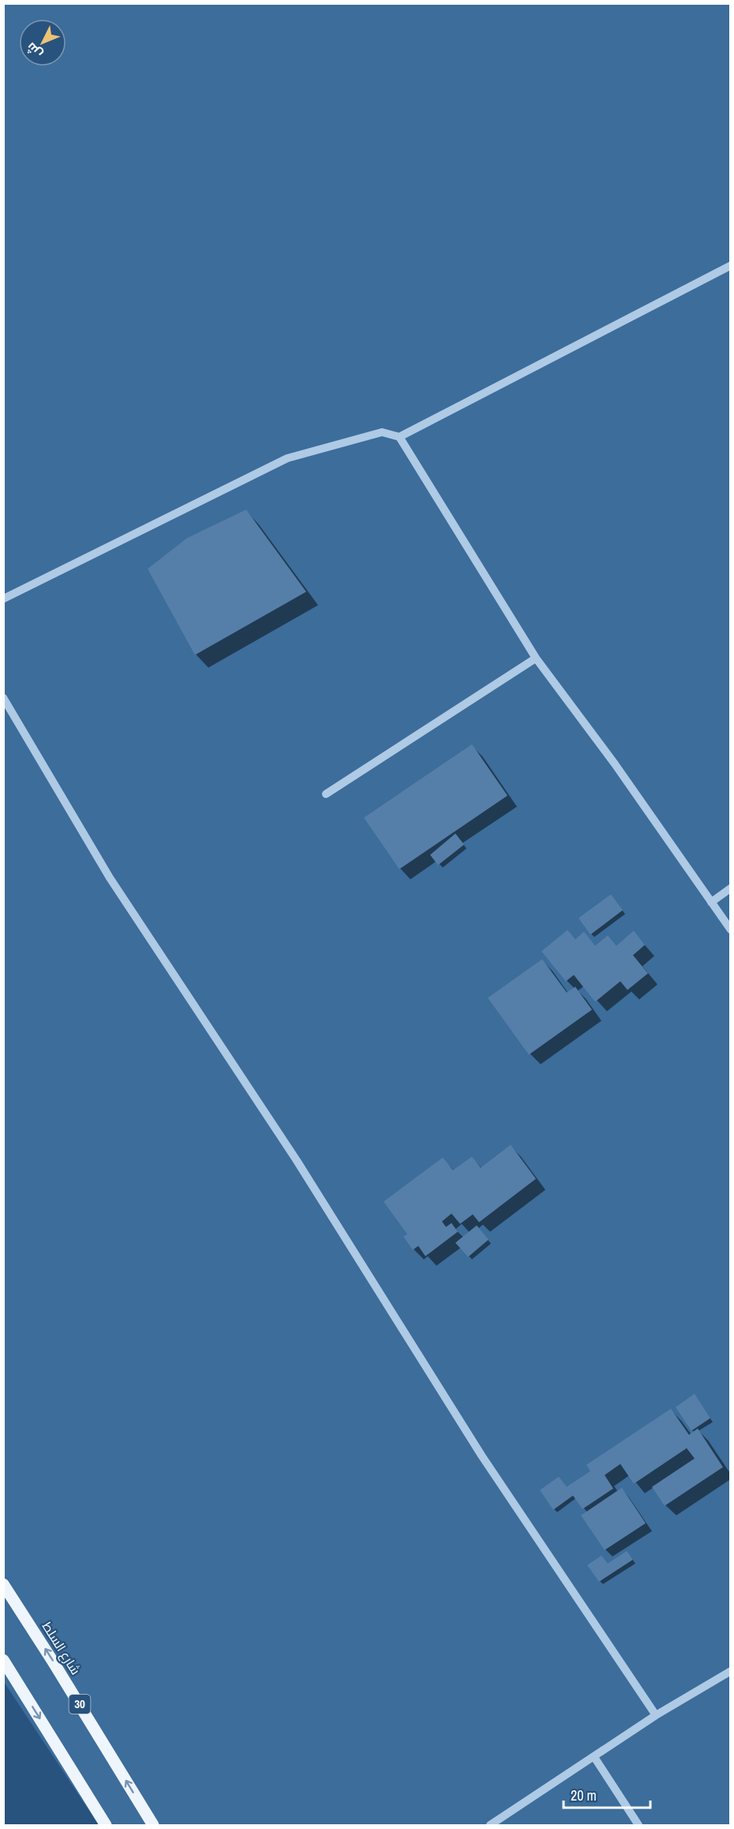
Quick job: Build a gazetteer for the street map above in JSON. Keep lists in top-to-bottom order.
{
  "streets": {
    "main road": ["شارع السلط", "30"]
  },
  "scale_bar": "20 m",
  "north": "bottom left"
}
